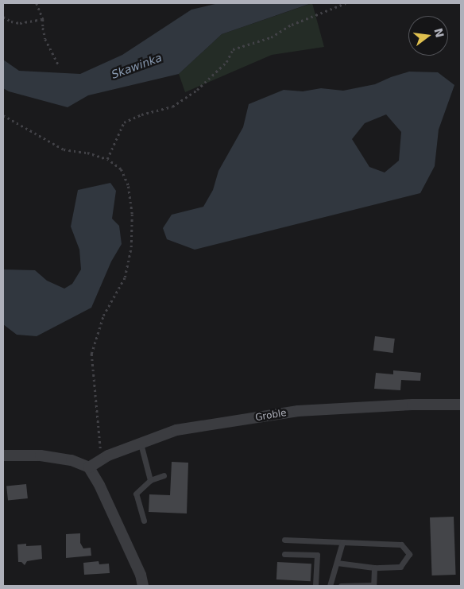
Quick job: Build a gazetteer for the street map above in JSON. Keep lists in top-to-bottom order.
{
  "streets": {
    "street": ["Groble"]
  },
  "water": ["Skawinka"],
  "north": "right"
}
